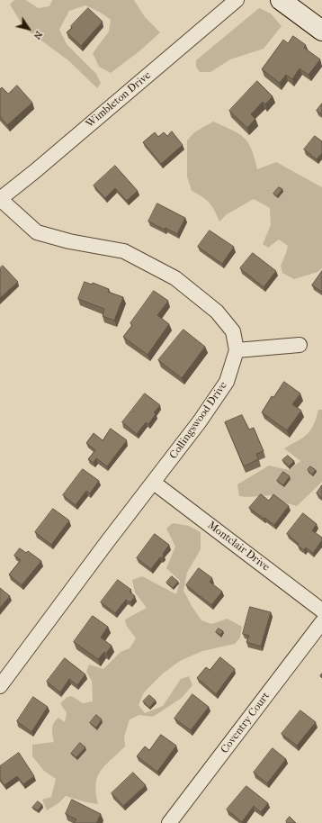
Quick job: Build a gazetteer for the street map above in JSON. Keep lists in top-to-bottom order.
{
  "streets": {
    "street": [
      "Wimbleton Drive",
      "Collingswood Drive",
      "Montclair Drive",
      "Coventry Court"
    ]
  },
  "crossings": [
    ["Collingswood Drive", "Montclair Drive"]
  ],
  "north": "bottom right"
}
